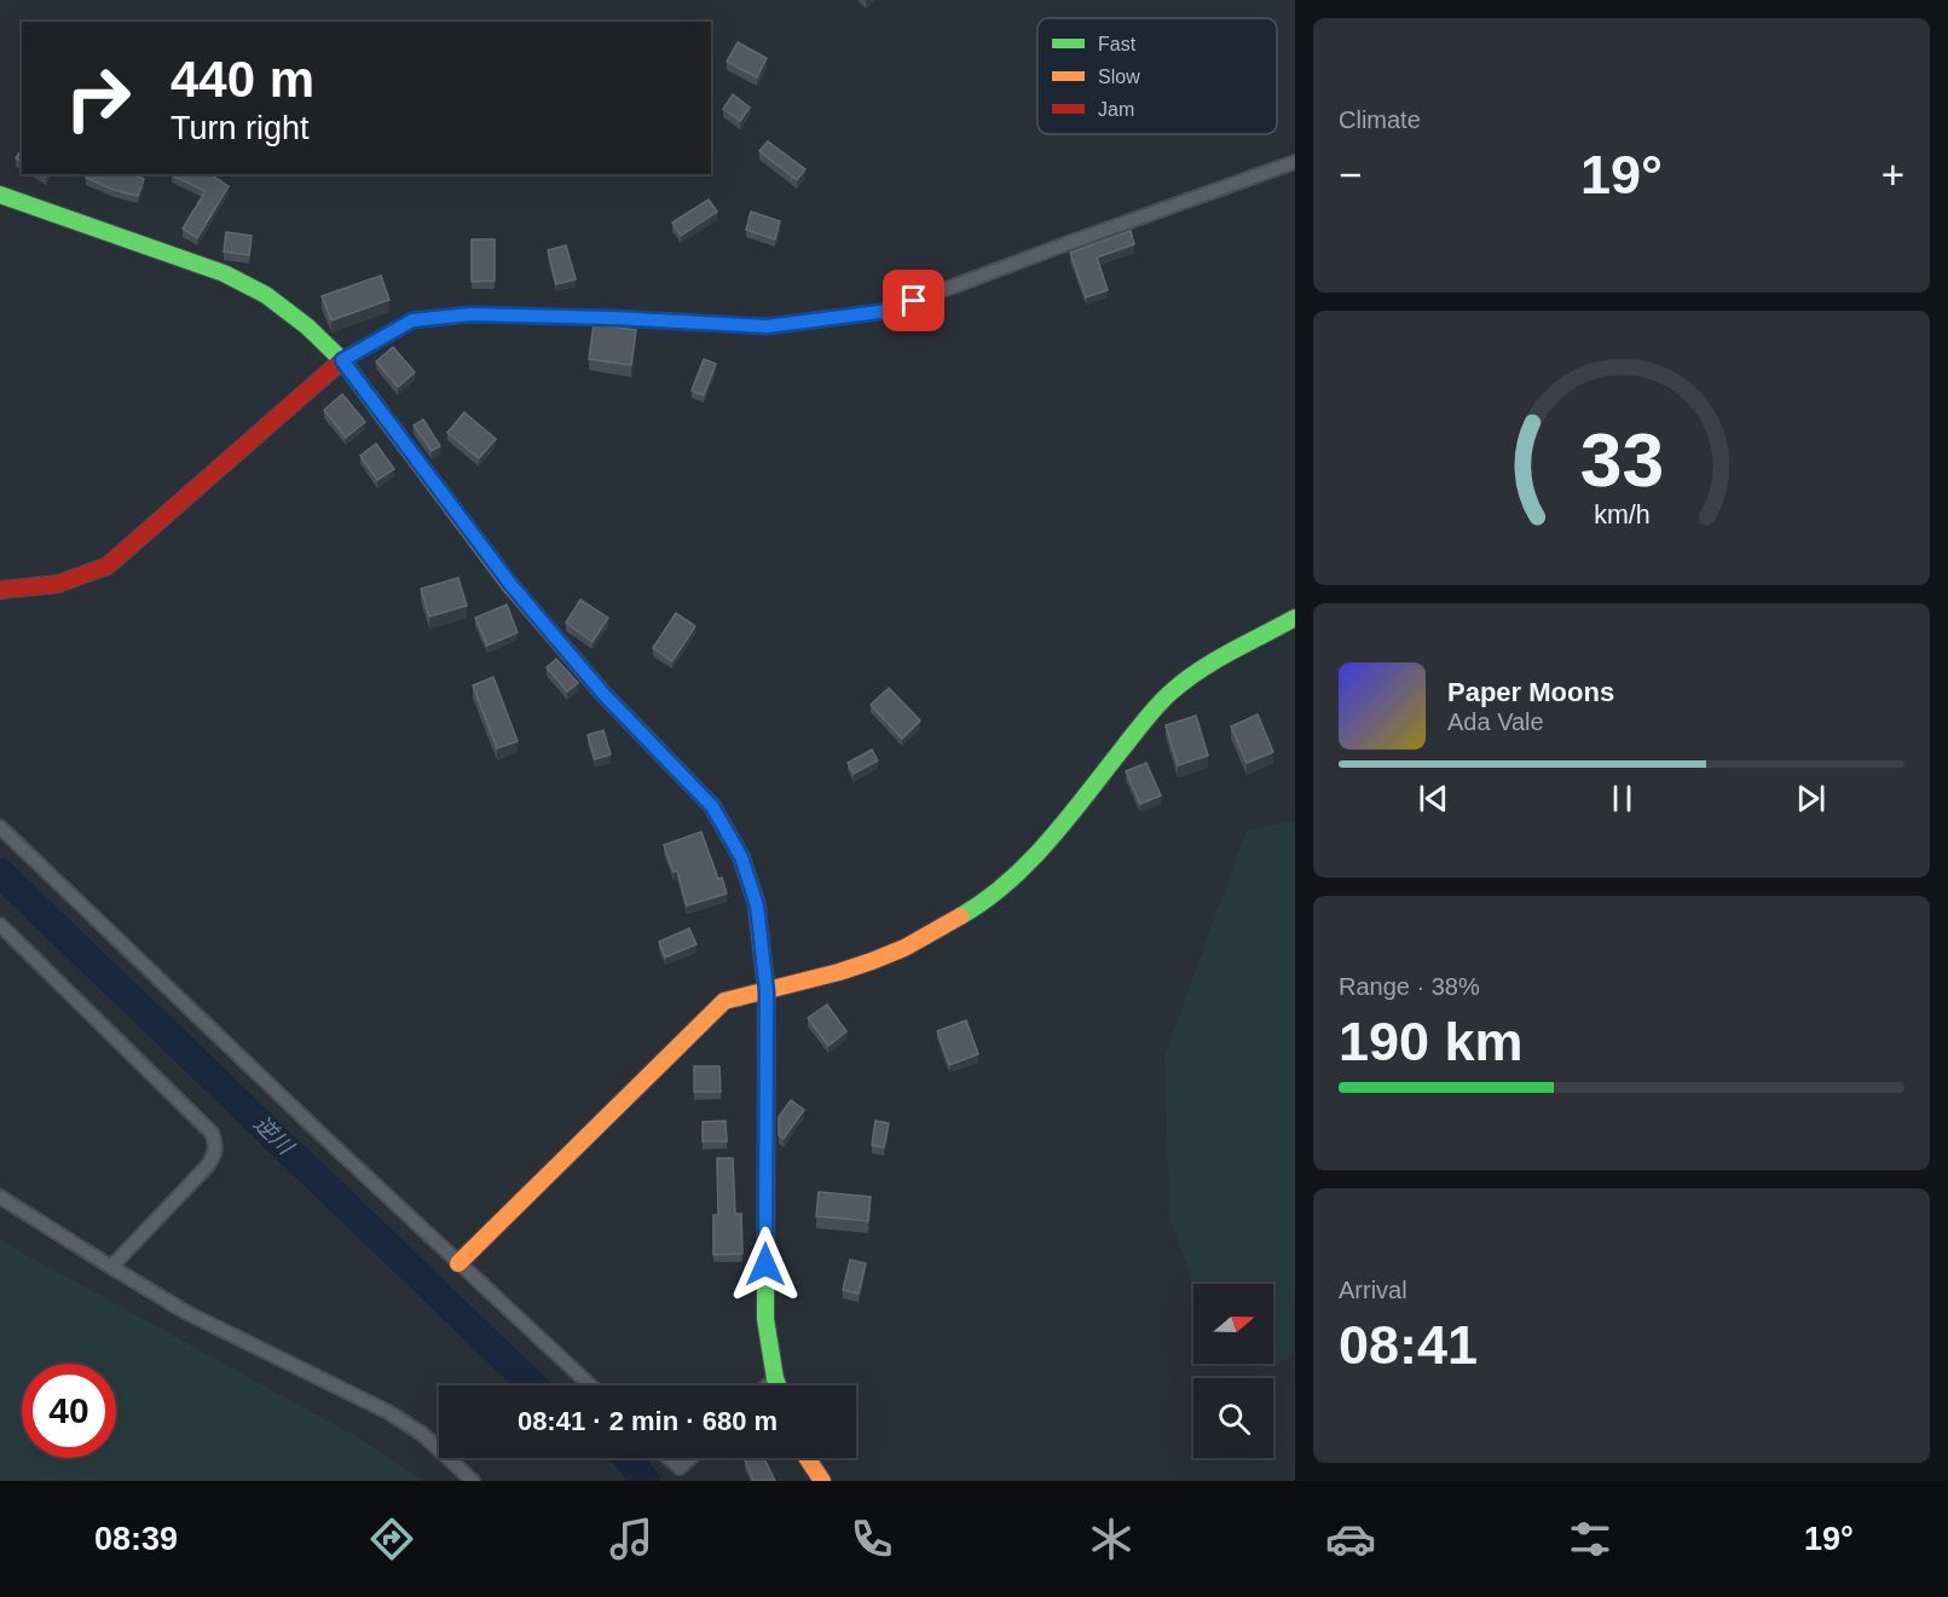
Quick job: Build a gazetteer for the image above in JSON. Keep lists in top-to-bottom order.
{
  "water": ["逆川"],
  "legend": ["Fast", "Slow", "Jam"],
  "north": "right",
  "page": {
    "tile": [
      "Climate",
      ["Range · 38%", "190 km"],
      ["Arrival", "08:41"]
    ],
    "turn": ["440 m", "Turn right"],
    "heat": ["−", "19°", "+"],
    "song": ["Paper Moons", "Ada Vale"],
    "limit": "40",
    "trip": "08:41 · 2 min · 680 m",
    "tabs": ["08:39", "19°"],
    "gauge": ["33", "km/h"]
  }
}
